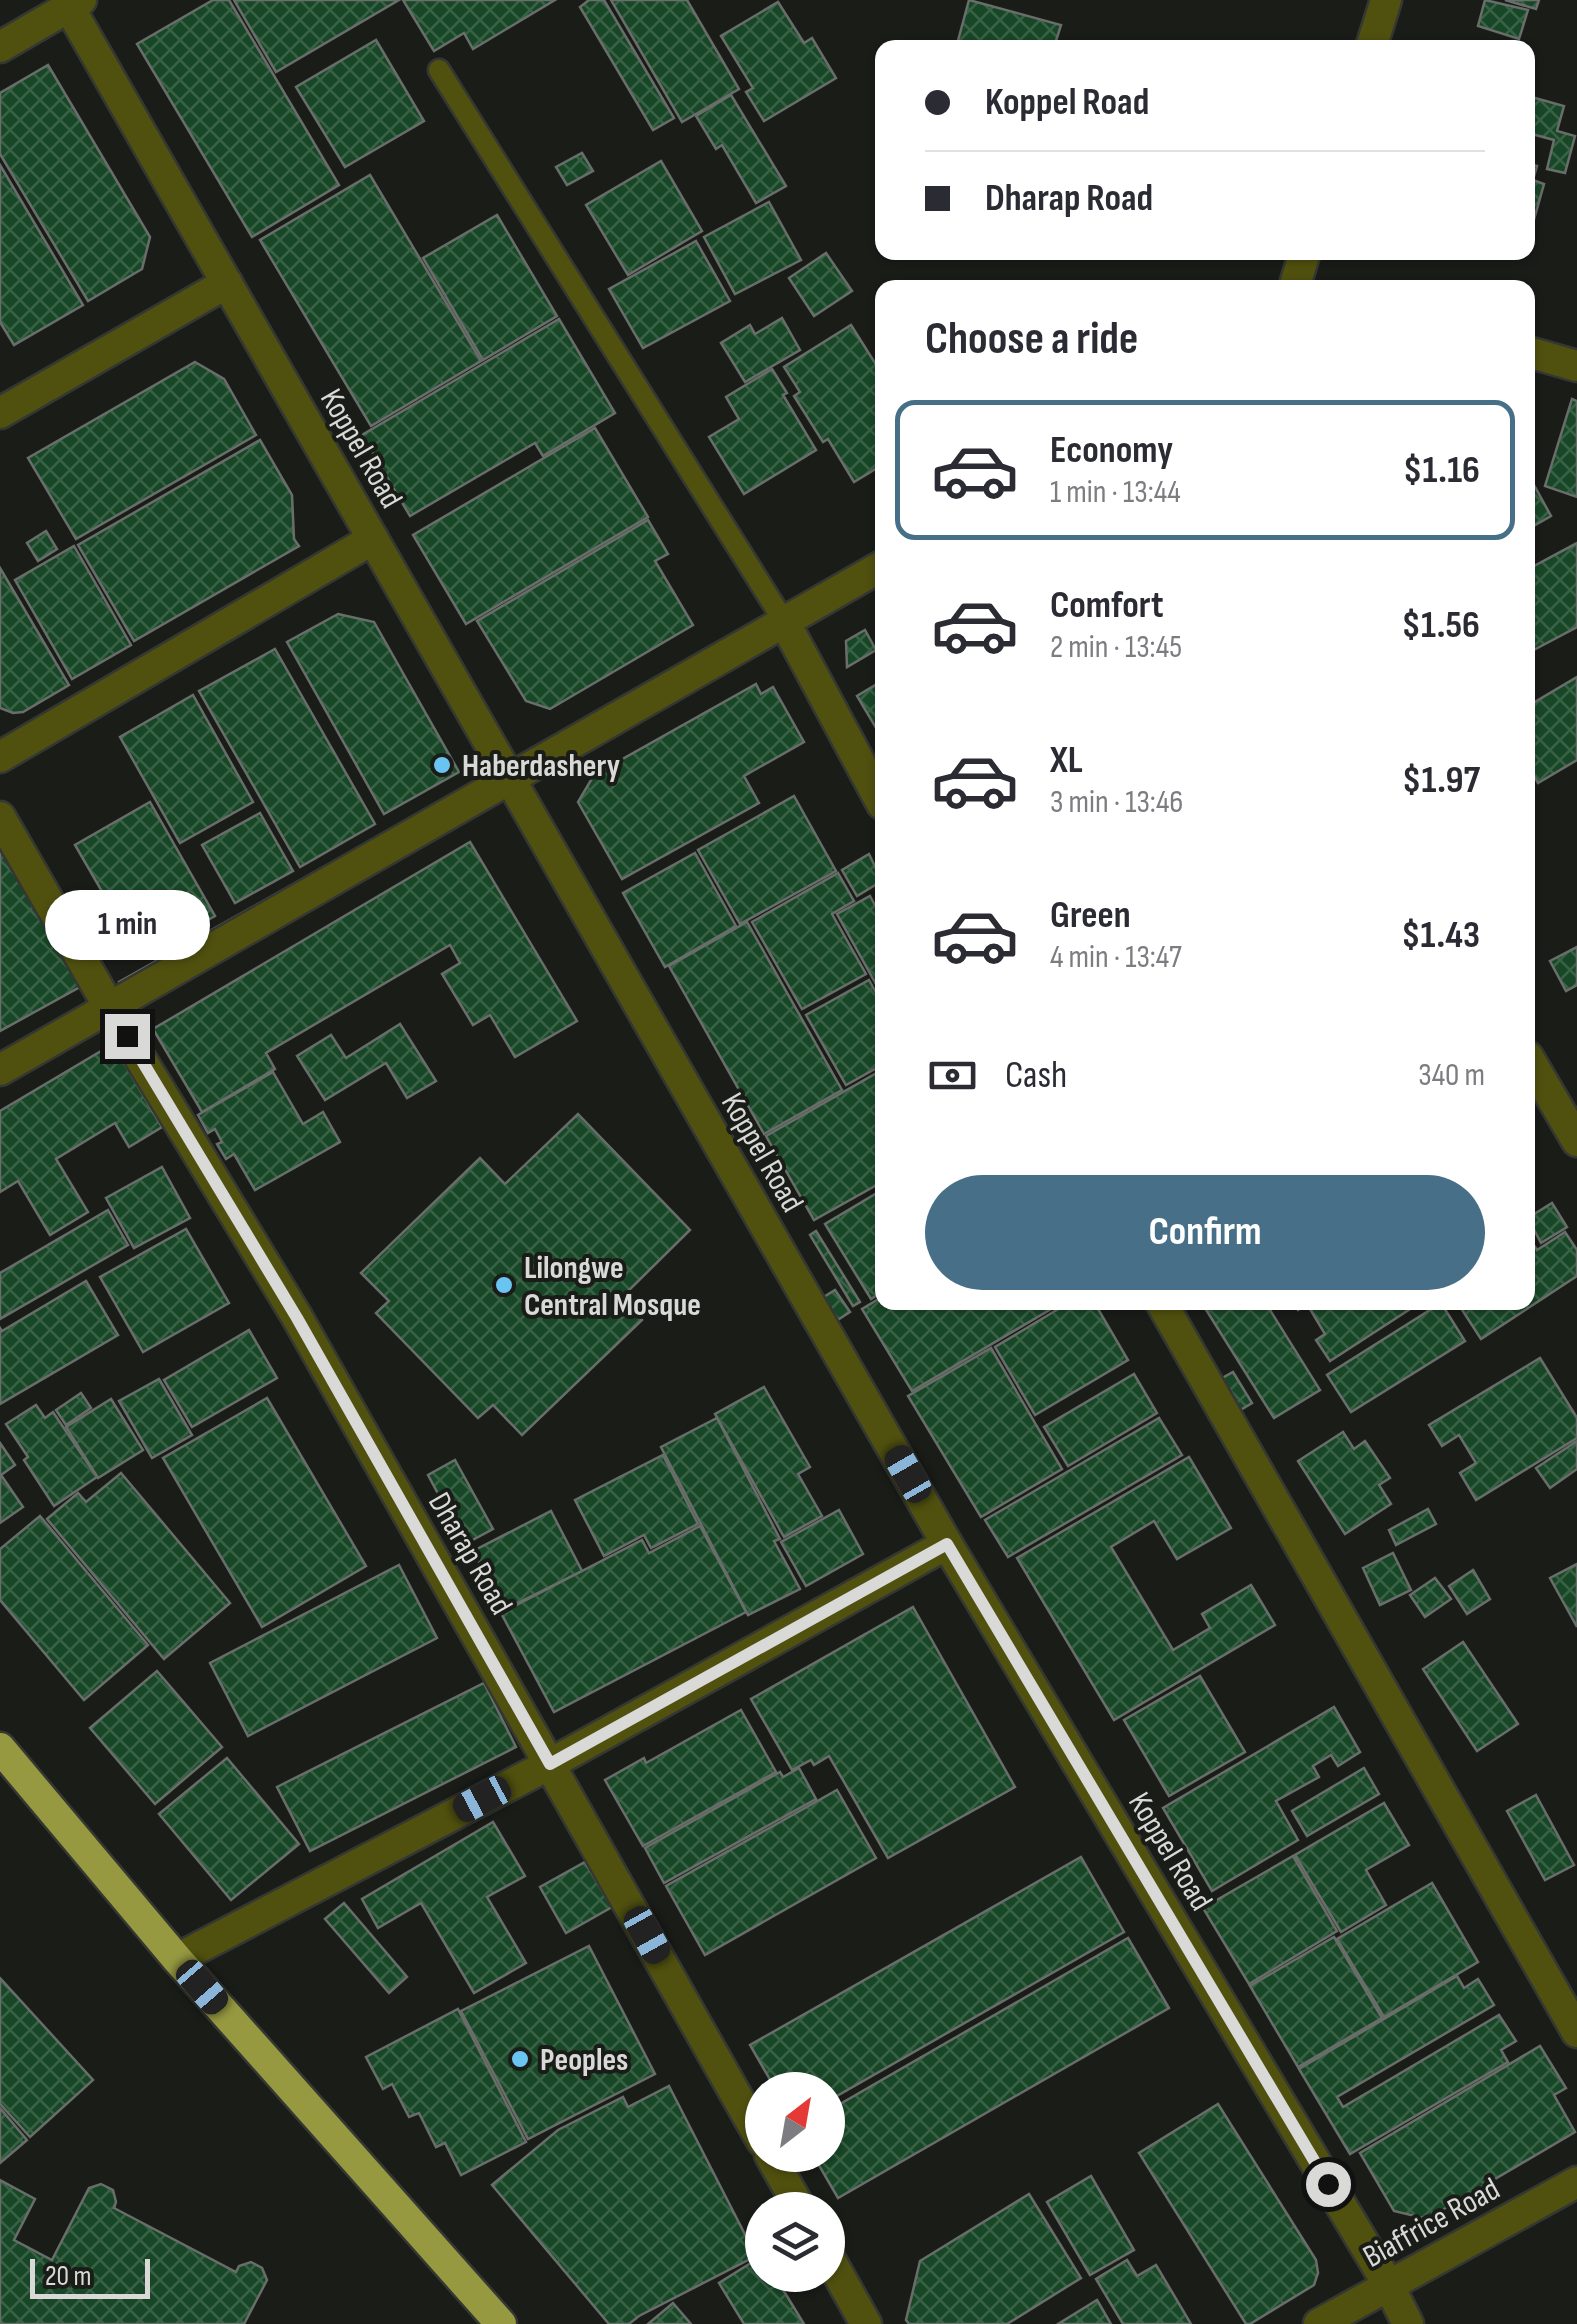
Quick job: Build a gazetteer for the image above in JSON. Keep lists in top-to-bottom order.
{
  "streets": {
    "street": ["Koppel Road", "Dharap Road", "Biaffrice Road"]
  },
  "crossings": [
    ["Koppel Road", "Biaffrice Road"]
  ],
  "places": ["Haberdashery", "Lilongwe Central Mosque", "Peoples"],
  "scale_bar": "20 m",
  "north": "top right",
  "page": {
    "banner": ["Koppel Road", "Dharap Road"],
    "heading": "Choose a ride",
    "list": [
      {
        "name": "Economy",
        "note": "1 min · 13:44",
        "value": "$1.16"
      },
      {
        "name": "Comfort",
        "note": "2 min · 13:45",
        "value": "$1.56"
      },
      {
        "name": "XL",
        "note": "3 min · 13:46",
        "value": "$1.97"
      },
      {
        "name": "Green",
        "note": "4 min · 13:47",
        "value": "$1.43"
      }
    ],
    "bubble": "1 min",
    "pay": ["Cash", "340 m"],
    "buttons": "Confirm",
    "scale": "20 m"
  }
}
